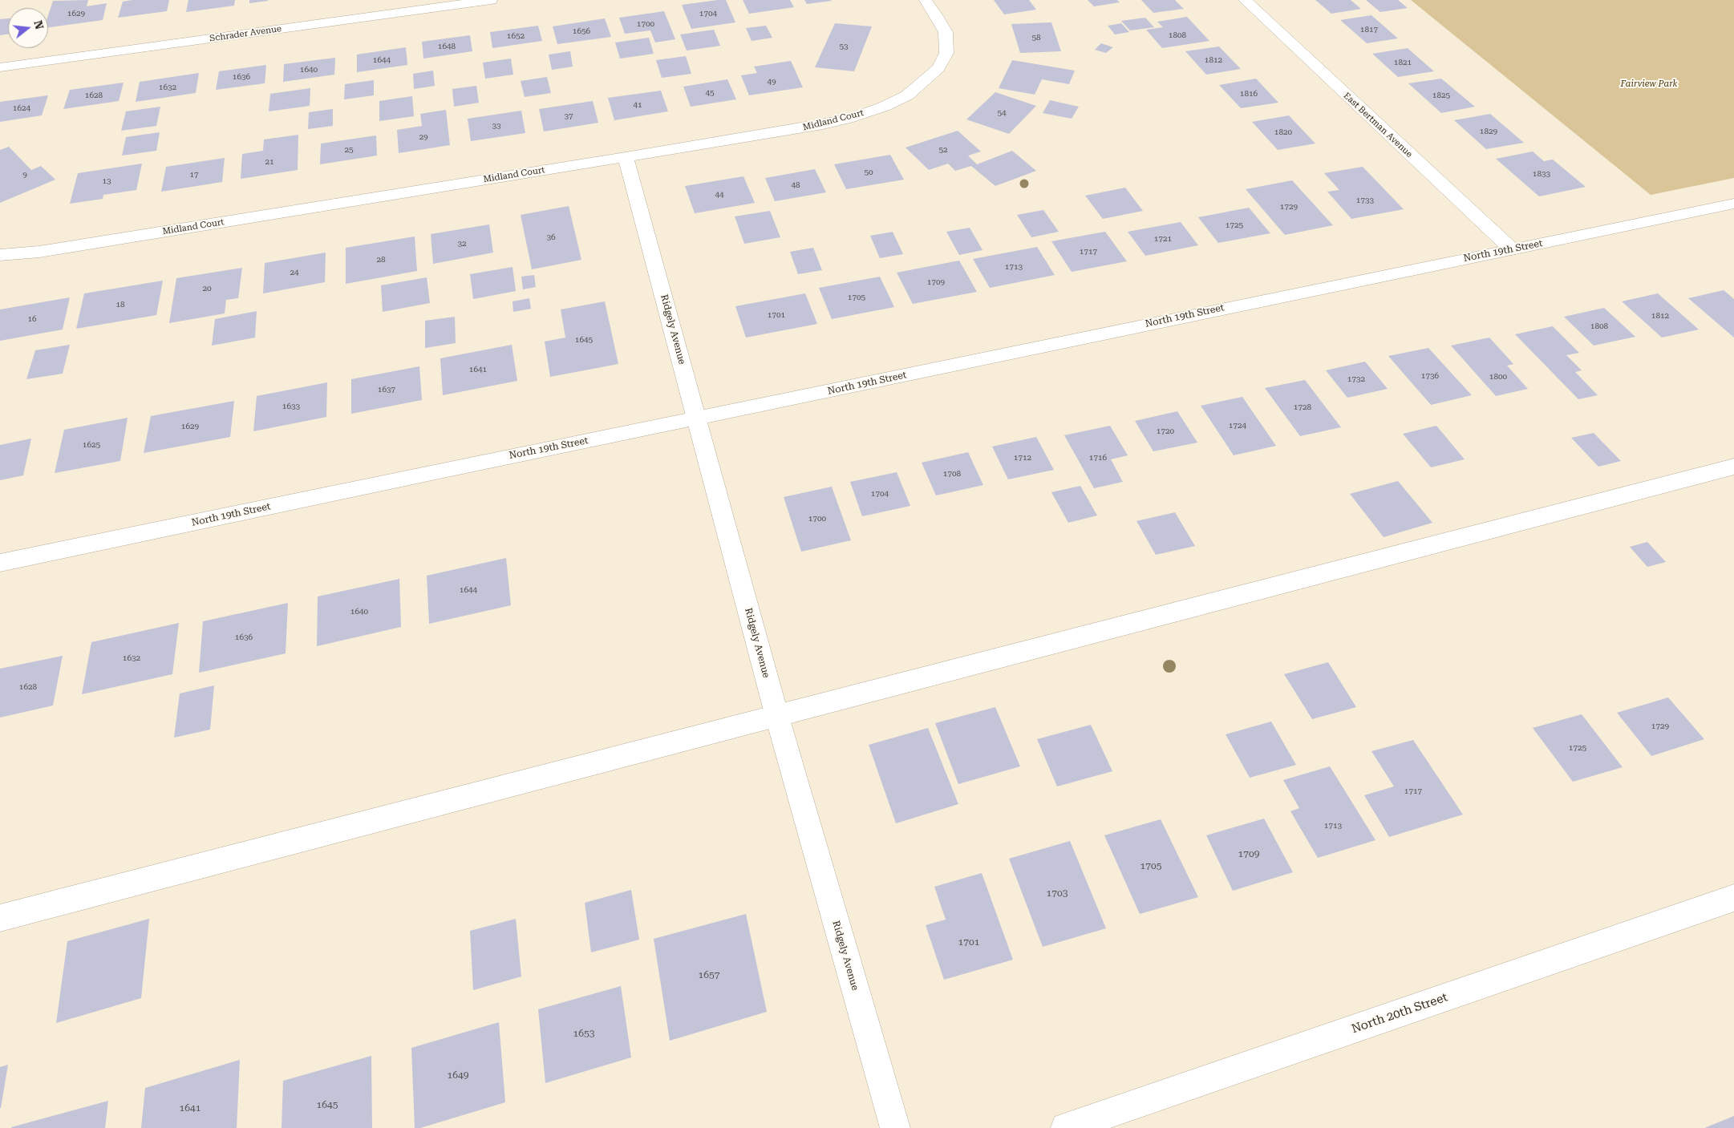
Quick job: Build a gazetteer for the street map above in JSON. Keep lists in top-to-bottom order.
{
  "streets": {
    "street": [
      "Schrader Avenue",
      "Midland Court",
      "East Bertman Avenue",
      "North 19th Street",
      "Ridgely Avenue",
      "North 20th Street"
    ]
  },
  "crossings": [
    ["Midland Court", "Ridgely Avenue"],
    ["East Bertman Avenue", "North 19th Street"],
    ["North 19th Street", "Ridgely Avenue"]
  ],
  "parks": ["Fairview Park"],
  "house_numbers": [
    "1629",
    "1704",
    "1700",
    "1817",
    "1656",
    "1808",
    "1652",
    "58",
    "1648",
    "53",
    "1644",
    "1812",
    "1821",
    "1640",
    "1636",
    "49",
    "1632",
    "45",
    "1816",
    "1628",
    "1825",
    "41",
    "1624",
    "54",
    "37",
    "33",
    "1829",
    "1820",
    "29",
    "25",
    "52",
    "21",
    "50",
    "1833",
    "9",
    "17",
    "13",
    "48",
    "44",
    "1733",
    "1729",
    "1725",
    "36",
    "1721",
    "32",
    "1717",
    "28",
    "1713",
    "24",
    "1709",
    "20",
    "1705",
    "18",
    "1701",
    "1812",
    "16",
    "1808",
    "1645",
    "1641",
    "1736",
    "1800",
    "1732",
    "1637",
    "1633",
    "1728",
    "1724",
    "1629",
    "1720",
    "1625",
    "1712",
    "1716",
    "1708",
    "1704",
    "1700",
    "1644",
    "1640",
    "1636",
    "1632",
    "1628",
    "1729",
    "1725",
    "1717",
    "1713",
    "1709",
    "1705",
    "1703",
    "1701",
    "1657",
    "1653",
    "1649",
    "1645",
    "1641"
  ],
  "north": "right"
}
